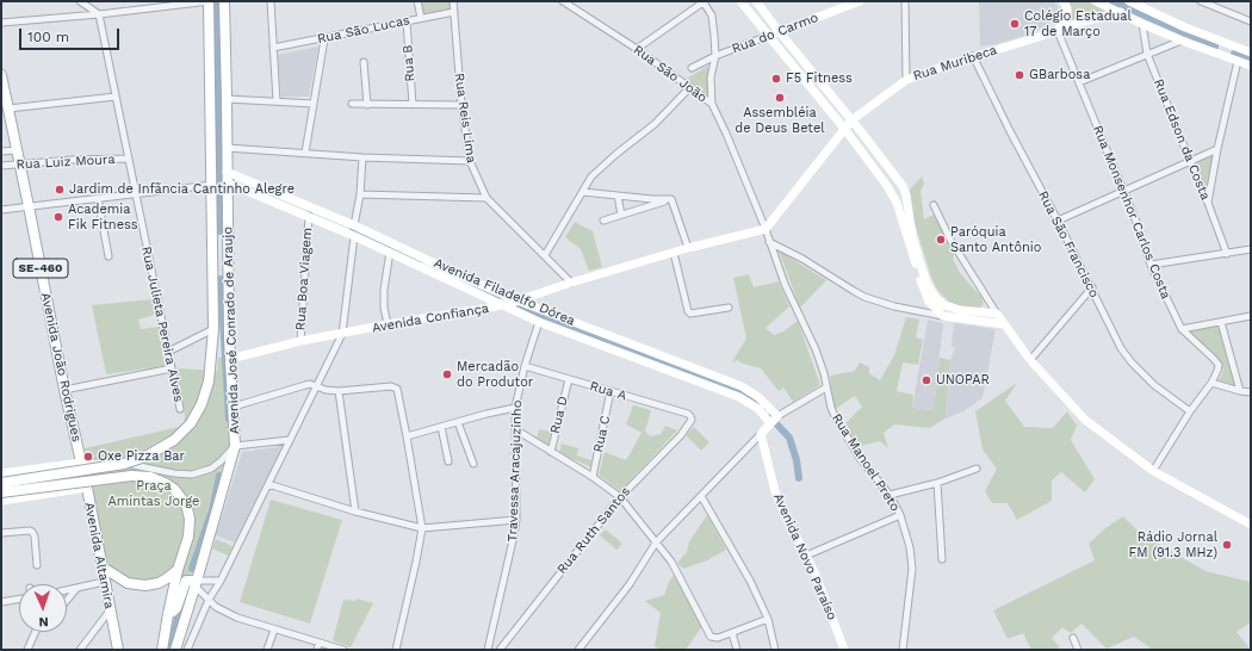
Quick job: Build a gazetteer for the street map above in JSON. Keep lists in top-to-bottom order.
{
  "streets": {
    "main road": [
      "SE-460",
      "Avenida José Conrado de Araujo",
      "Avenida João Rodrigues",
      "Avenida Altamira"
    ],
    "street": [
      "Rua São Lucas",
      "Rua do Carmo",
      "Rua B",
      "Rua Muribeca",
      "Rua São João",
      "Rua Reis Lima",
      "Rua Edson da Costa",
      "Rua Luiz Moura",
      "Rua Monsenhor Carlos Costa",
      "Rua São Francisco",
      "Rua Boa Viagem",
      "Avenida Filadelfo Dórea",
      "Avenida Confiança",
      "Rua Julieta Pereira Alves",
      "Rua A",
      "Rua D",
      "Rua C",
      "Rua Manoel Preto",
      "Travessa Aracajuzinho",
      "Rua Ruth Santos",
      "Avenida Novo Paraíso"
    ]
  },
  "crossings": [
    ["Rua São Lucas", "Rua B"],
    ["Rua São Lucas", "Rua Reis Lima"],
    ["Rua Muribeca", "Rua São João"],
    ["Rua Muribeca", "Rua Monsenhor Carlos Costa"],
    ["Rua Muribeca", "Rua São Francisco"],
    ["Rua Muribeca", "Avenida Confiança"],
    ["Rua Muribeca", "Rua Manoel Preto"],
    ["Rua São João", "Avenida Confiança"],
    ["Rua São João", "Rua Manoel Preto"],
    ["Rua Reis Lima", "Avenida Confiança"],
    ["Rua Luiz Moura", "Rua Julieta Pereira Alves"],
    ["Rua Luiz Moura", "Avenida João Rodrigues"],
    ["Rua Boa Viagem", "Avenida Filadelfo Dórea"],
    ["Rua Boa Viagem", "Avenida Confiança"],
    ["Avenida Filadelfo Dórea", "Avenida Confiança"],
    ["Avenida Filadelfo Dórea", "Avenida José Conrado de Araujo"],
    ["Avenida Filadelfo Dórea", "Travessa Aracajuzinho"],
    ["Avenida Confiança", "Avenida José Conrado de Araujo"],
    ["Avenida Confiança", "Rua Manoel Preto"],
    ["Avenida João Rodrigues", "Avenida Altamira"],
    ["Rua A", "Rua D"],
    ["Rua A", "Rua C"],
    ["Rua A", "Travessa Aracajuzinho"],
    ["Rua A", "Rua Ruth Santos"]
  ],
  "parks": ["Praça Amintas Jorge"],
  "places": [
    "Colégio Estadual 17 de Março",
    "GBarbosa",
    "F5 Fitness",
    "Assembléia de Deus Betel",
    "Jardim de Infãncia Cantinho Alegre",
    "Academia Fik Fitness",
    "Paróquia Santo Antônio",
    "Mercadão do Produtor",
    "UNOPAR",
    "Oxe Pizza Bar",
    "Rádio Jornal FM (91.3 MHz)"
  ],
  "scale_bar": "100 m",
  "north": "bottom"
}
